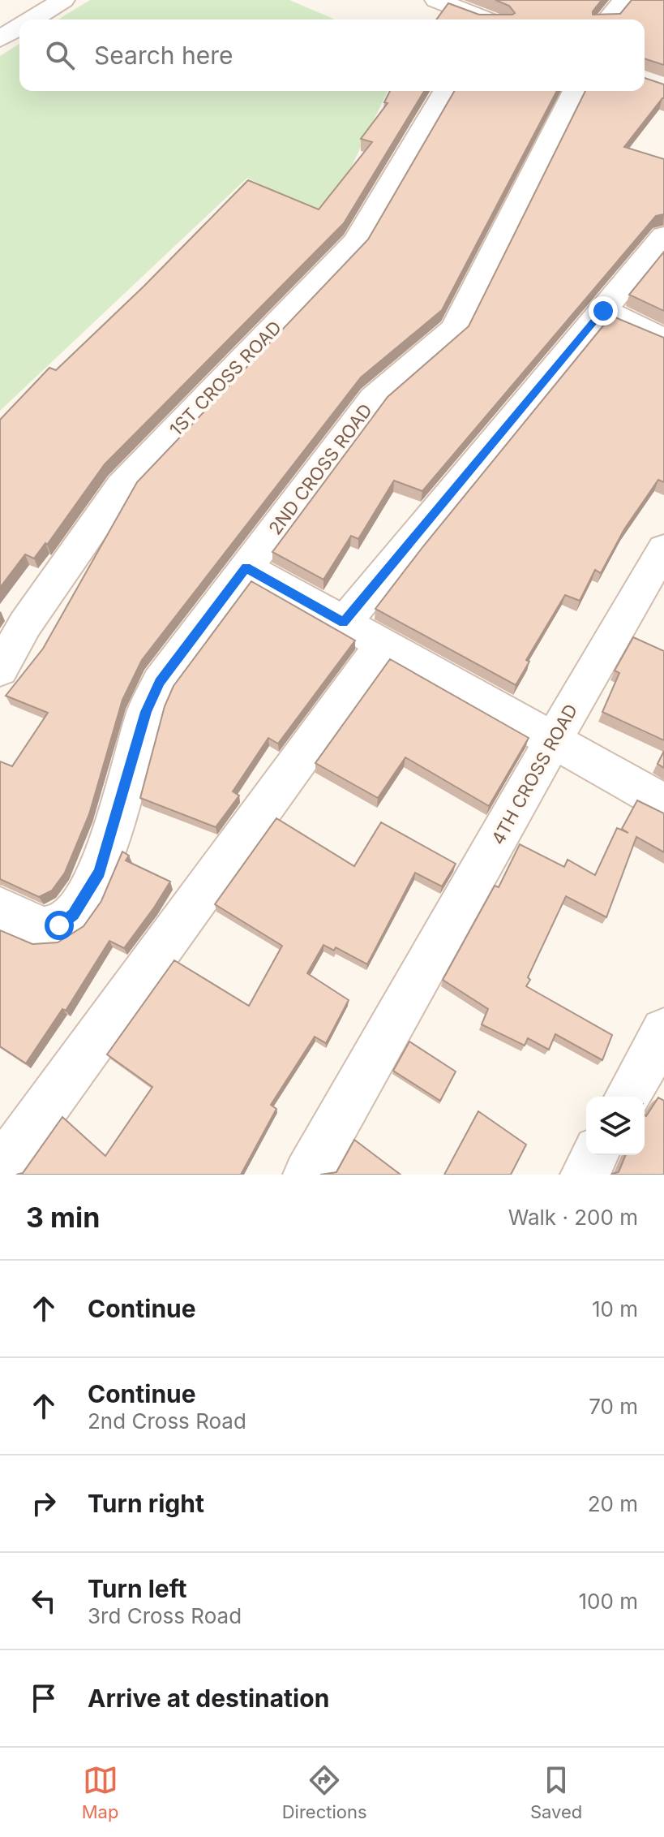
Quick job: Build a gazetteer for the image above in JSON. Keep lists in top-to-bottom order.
{
  "streets": {
    "street": ["1ST CROSS ROAD", "2ND CROSS ROAD", "4TH CROSS ROAD"]
  },
  "page": {
    "search": "Search here",
    "heading": ["3 min", "Walk · 200 m"],
    "list": [
      ["Continue", "10 m"],
      ["Continue", "2nd Cross Road", "70 m"],
      ["Turn right", "20 m"],
      ["Turn left", "3rd Cross Road", "100 m"],
      "Arrive at destination"
    ],
    "nav": ["Map", "Directions", "Saved"]
  }
}
